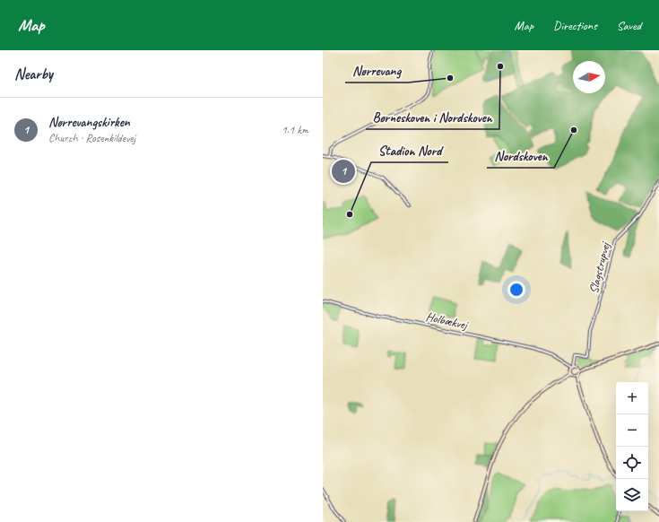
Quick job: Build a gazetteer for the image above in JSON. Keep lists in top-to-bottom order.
{
  "streets": {
    "street": ["Slagstrupvej", "Holbækvej"]
  },
  "crossings": [
    ["Slagstrupvej", "Holbækvej"]
  ],
  "places": [
    "Børneskoven i Nordskoven",
    "Nørrevang",
    "Nordskoven",
    "Stadion Nord"
  ],
  "north": "right",
  "page": {
    "header": "Map",
    "nav": ["Map", "Directions", "Saved"],
    "heading": "Nearby",
    "list": [
      {
        "mark": "1",
        "name": "Nørrevangskirken",
        "note": "Church · Rosenkildevej",
        "value": "1.1 km"
      }
    ],
    "pins": "1",
    "map_buttons": ["+", "−"]
  }
}
